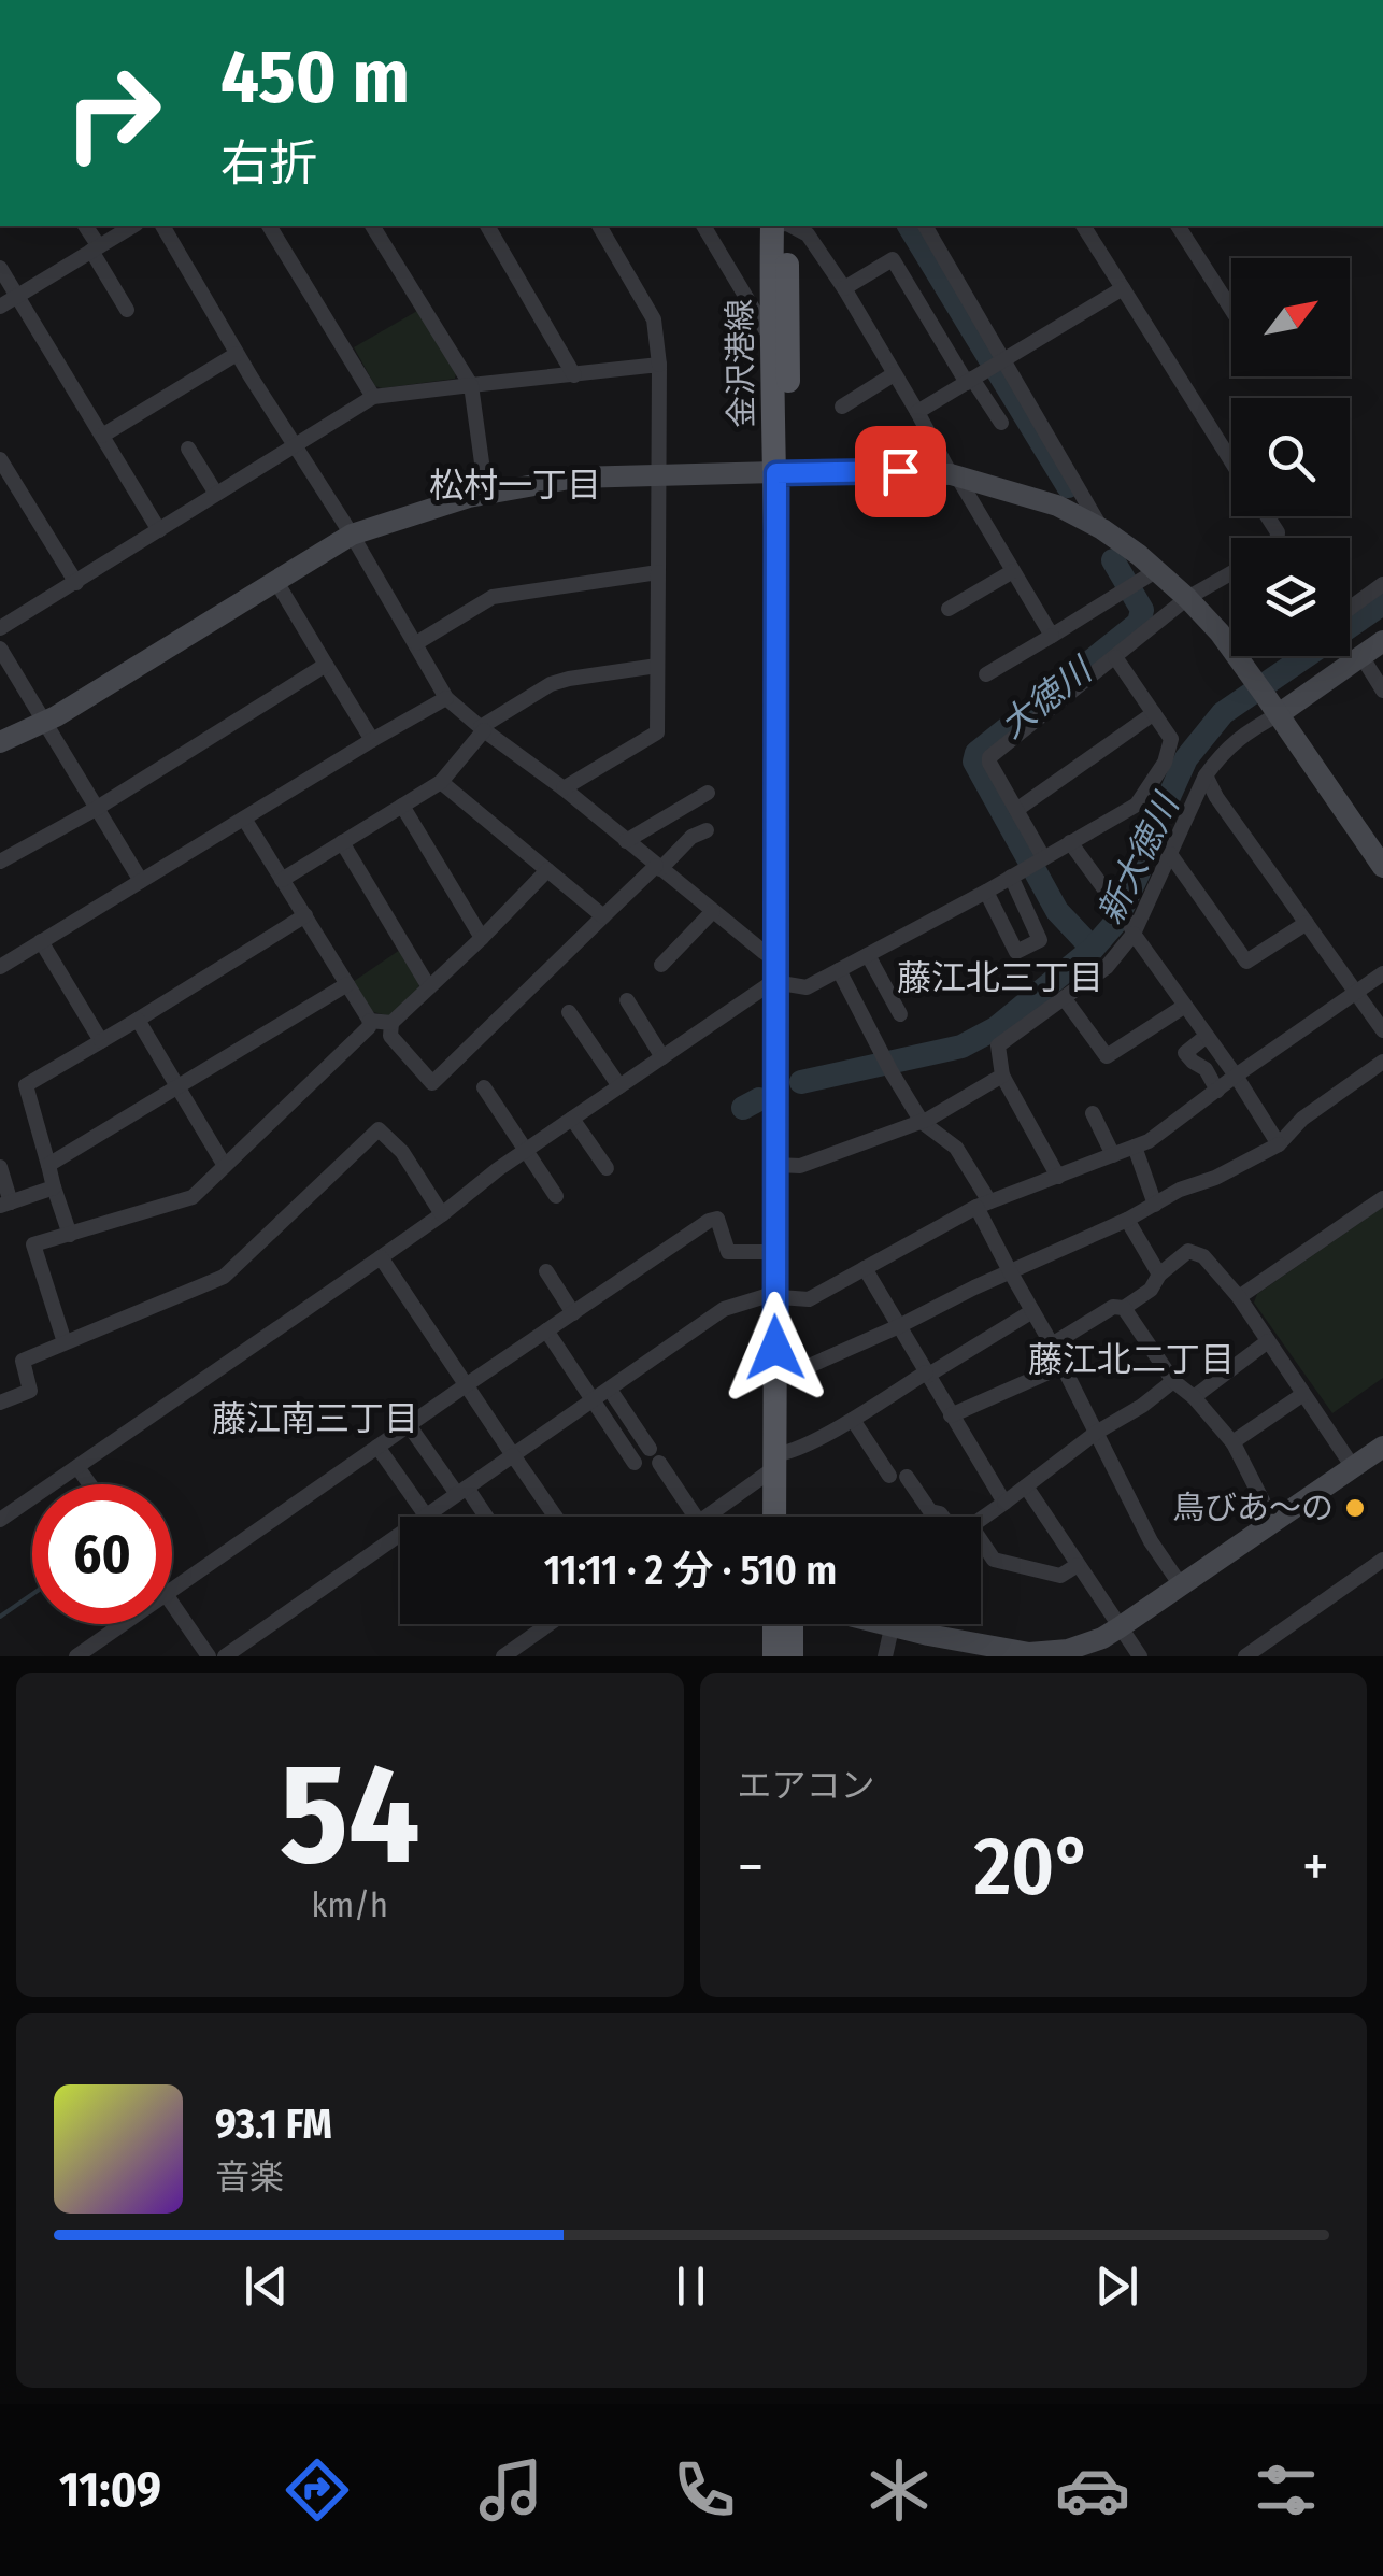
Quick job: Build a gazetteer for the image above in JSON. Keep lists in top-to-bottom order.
{
  "streets": {
    "main road": ["金沢港線"]
  },
  "districts": [
    "松村一丁目",
    "藤江北三丁目",
    "藤江北二丁目",
    "藤江南三丁目"
  ],
  "water": ["大徳川", "新大徳川"],
  "places": ["鳥びあ〜の"],
  "north": "top right",
  "page": {
    "turn": ["450 m", "右折"],
    "limit": "60",
    "trip": "11:11 · 2 分 · 510 m",
    "tile": [
      ["54", "km/h"],
      "エアコン"
    ],
    "heat": ["−", "20°", "+"],
    "song": ["93.1 FM", "音楽"],
    "tabs": "11:09"
  }
}
